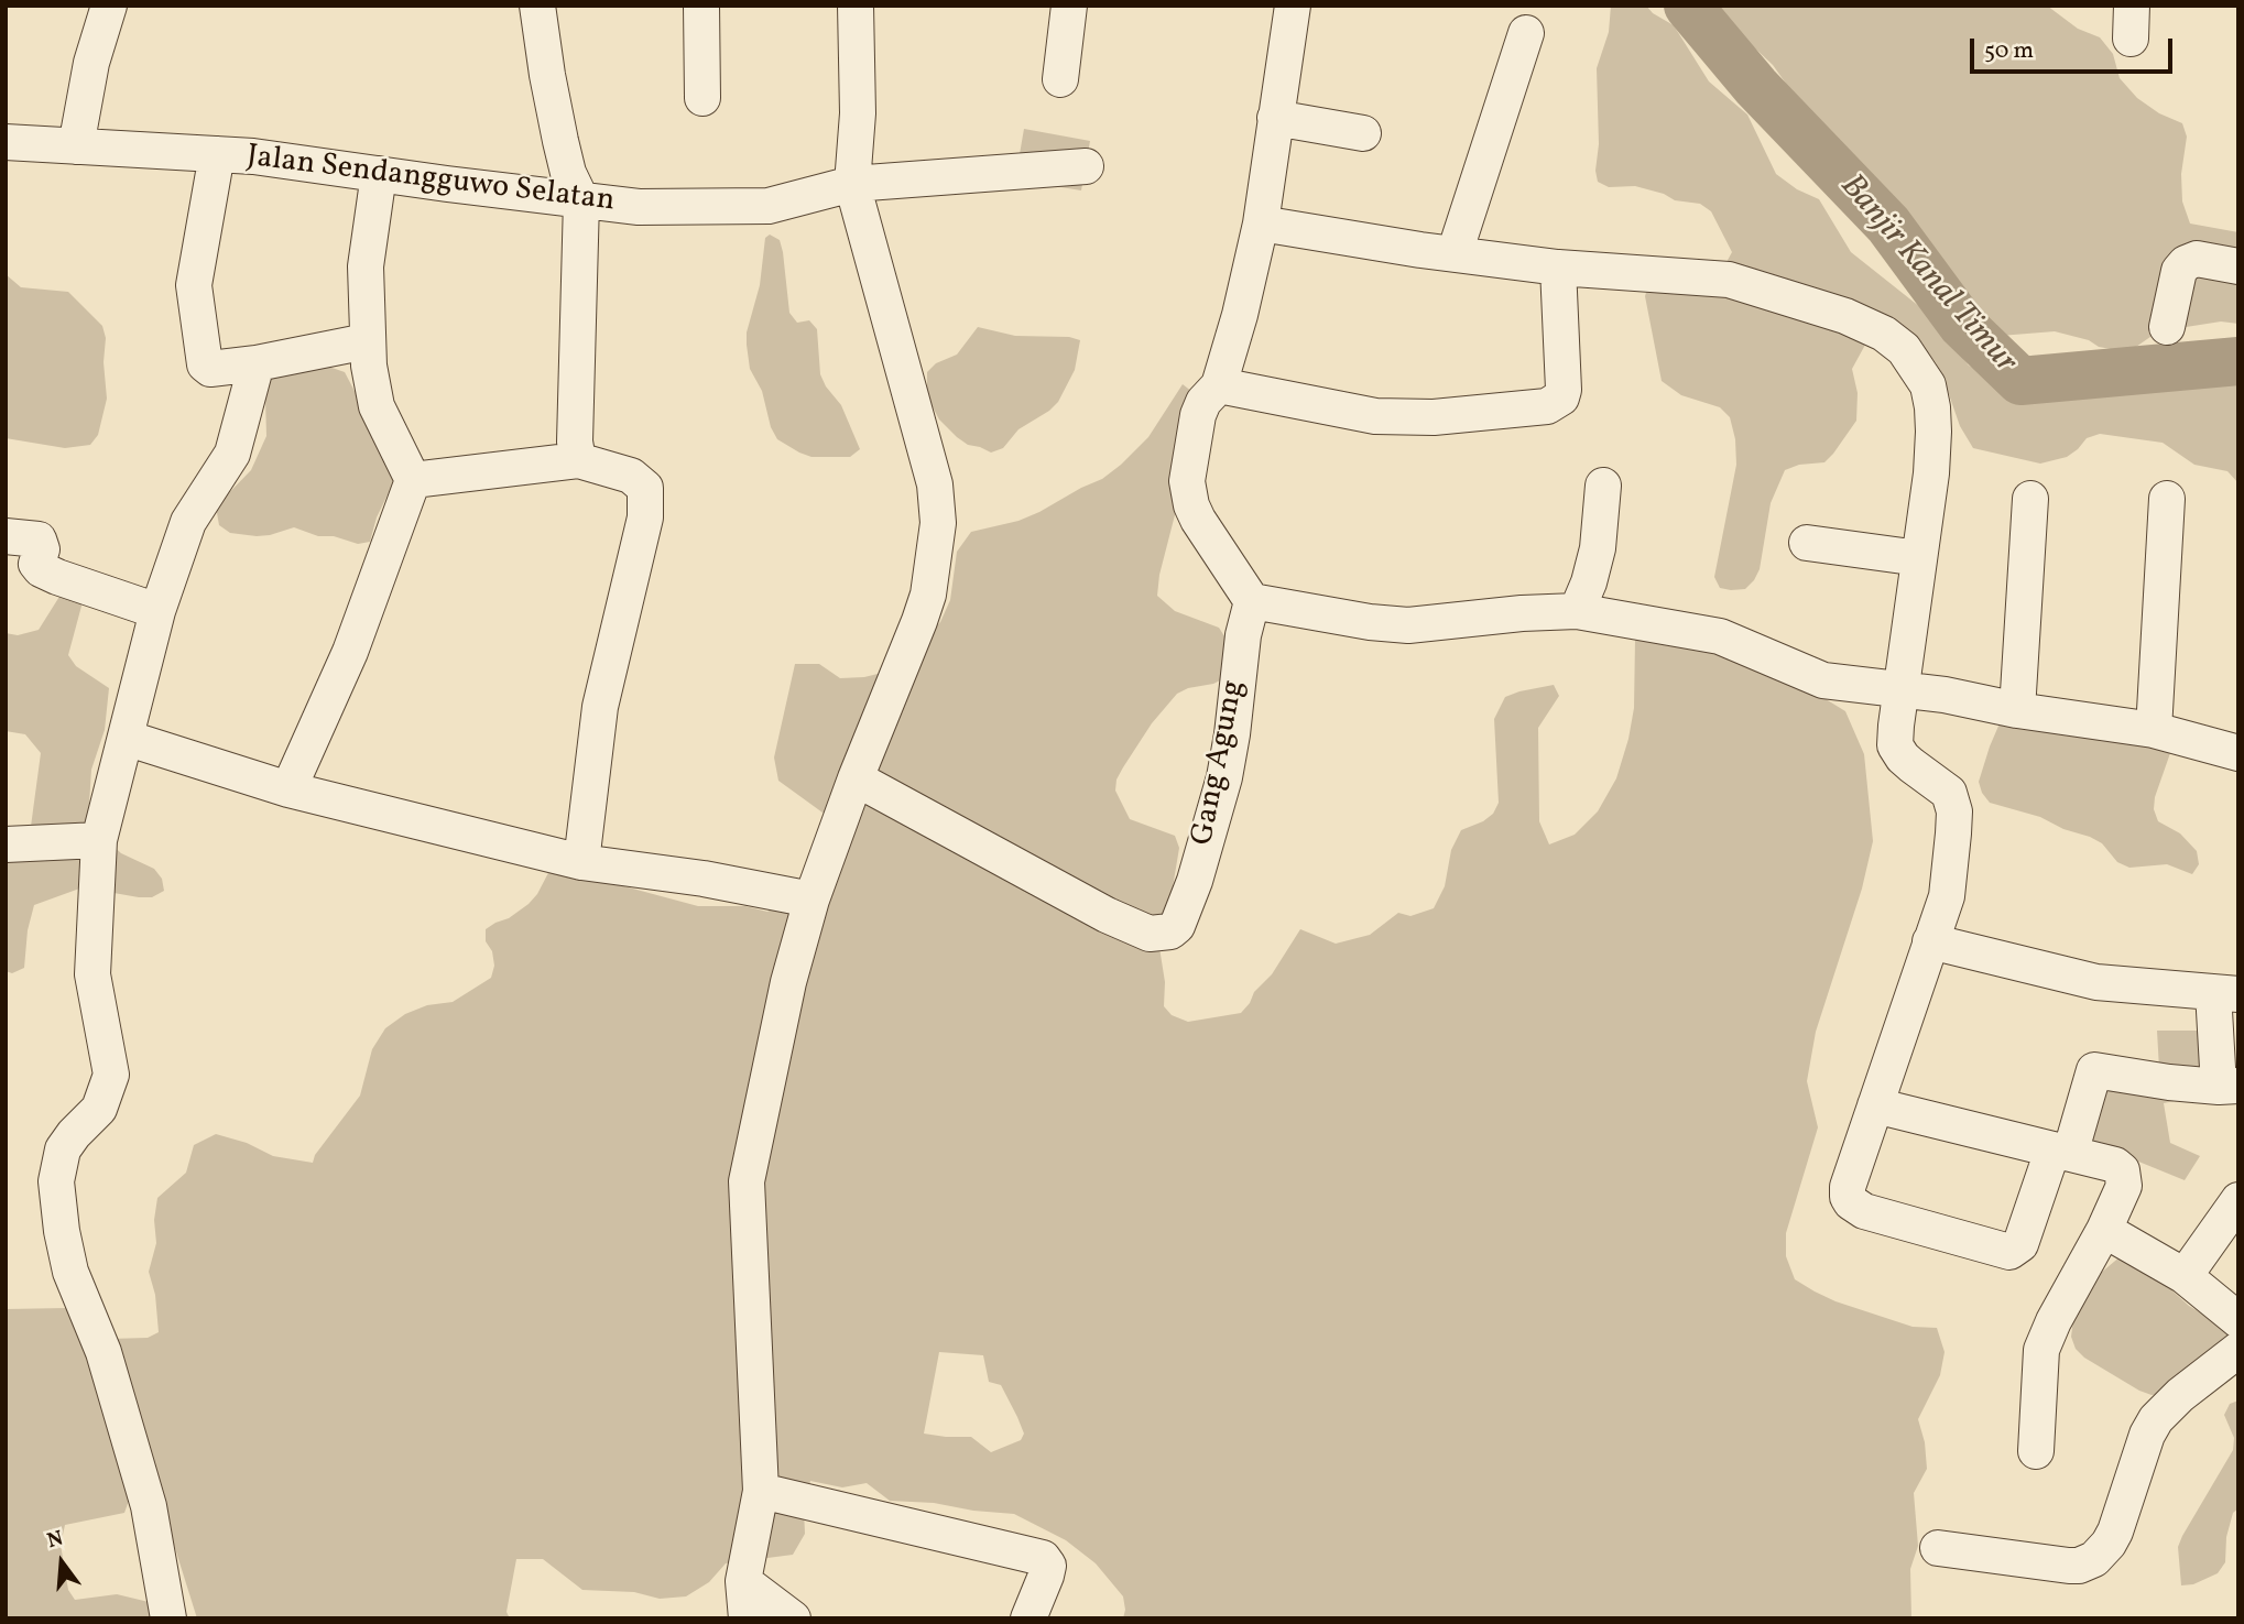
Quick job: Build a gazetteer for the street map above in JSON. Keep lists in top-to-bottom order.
{
  "streets": {
    "street": ["Jalan Sendangguwo Selatan", "Gang Agung"]
  },
  "water": ["Banjir Kanal Timur"],
  "scale_bar": "50 m",
  "north": "top"
}
